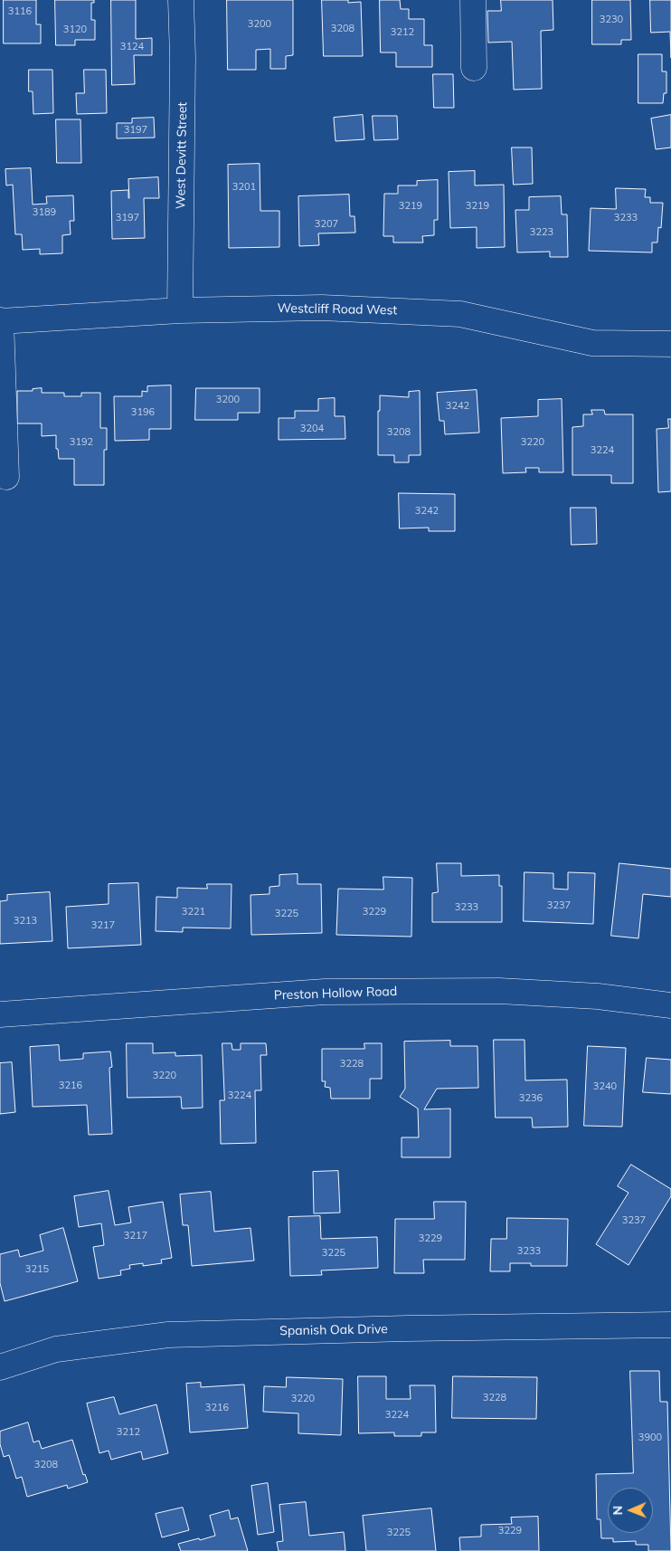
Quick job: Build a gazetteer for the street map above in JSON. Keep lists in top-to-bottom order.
{
  "streets": {
    "street": [
      "West Devitt Street",
      "Westcliff Road West",
      "Preston Hollow Road",
      "Spanish Oak Drive"
    ]
  },
  "crossings": [
    ["West Devitt Street", "Westcliff Road West"]
  ],
  "house_numbers": [
    "3116",
    "3230",
    "3200",
    "3208",
    "3120",
    "3212",
    "3124",
    "3197",
    "3201",
    "3219",
    "3219",
    "3189",
    "3197",
    "3233",
    "3207",
    "3223",
    "3200",
    "3242",
    "3196",
    "3204",
    "3208",
    "3192",
    "3220",
    "3224",
    "3242",
    "3237",
    "3233",
    "3221",
    "3229",
    "3225",
    "3213",
    "3217",
    "3228",
    "3220",
    "3216",
    "3240",
    "3224",
    "3236",
    "3237",
    "3217",
    "3229",
    "3233",
    "3225",
    "3215",
    "3228",
    "3220",
    "3216",
    "3224",
    "3212",
    "3900",
    "3208",
    "3229",
    "3225"
  ],
  "north": "left"
}
